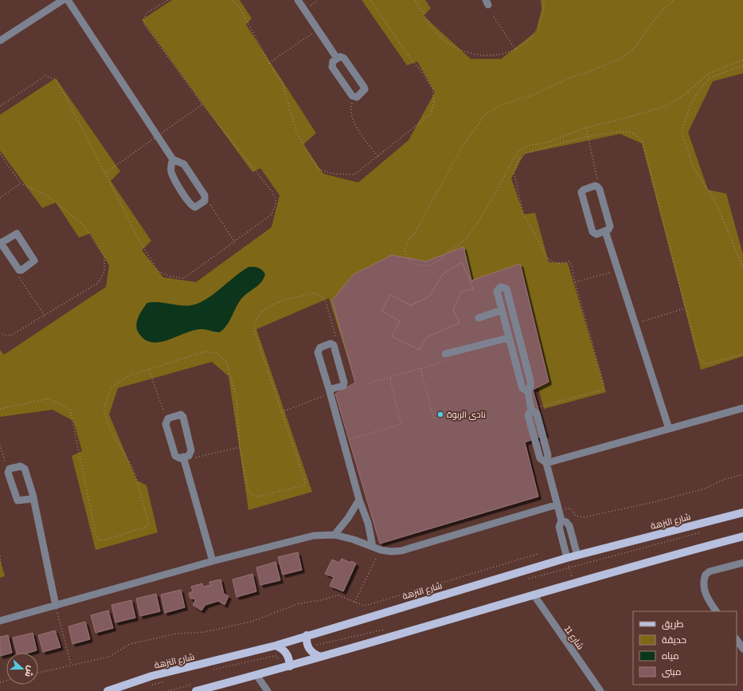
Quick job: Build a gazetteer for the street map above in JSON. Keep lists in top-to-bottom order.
{
  "streets": {
    "main road": ["شارع النزهة"],
    "street": ["شارع 11"]
  },
  "places": ["نادى الربوة"],
  "legend": [
    "طريق",
    "حديقة",
    "مياه",
    "مبنى"
  ],
  "north": "right"
}
